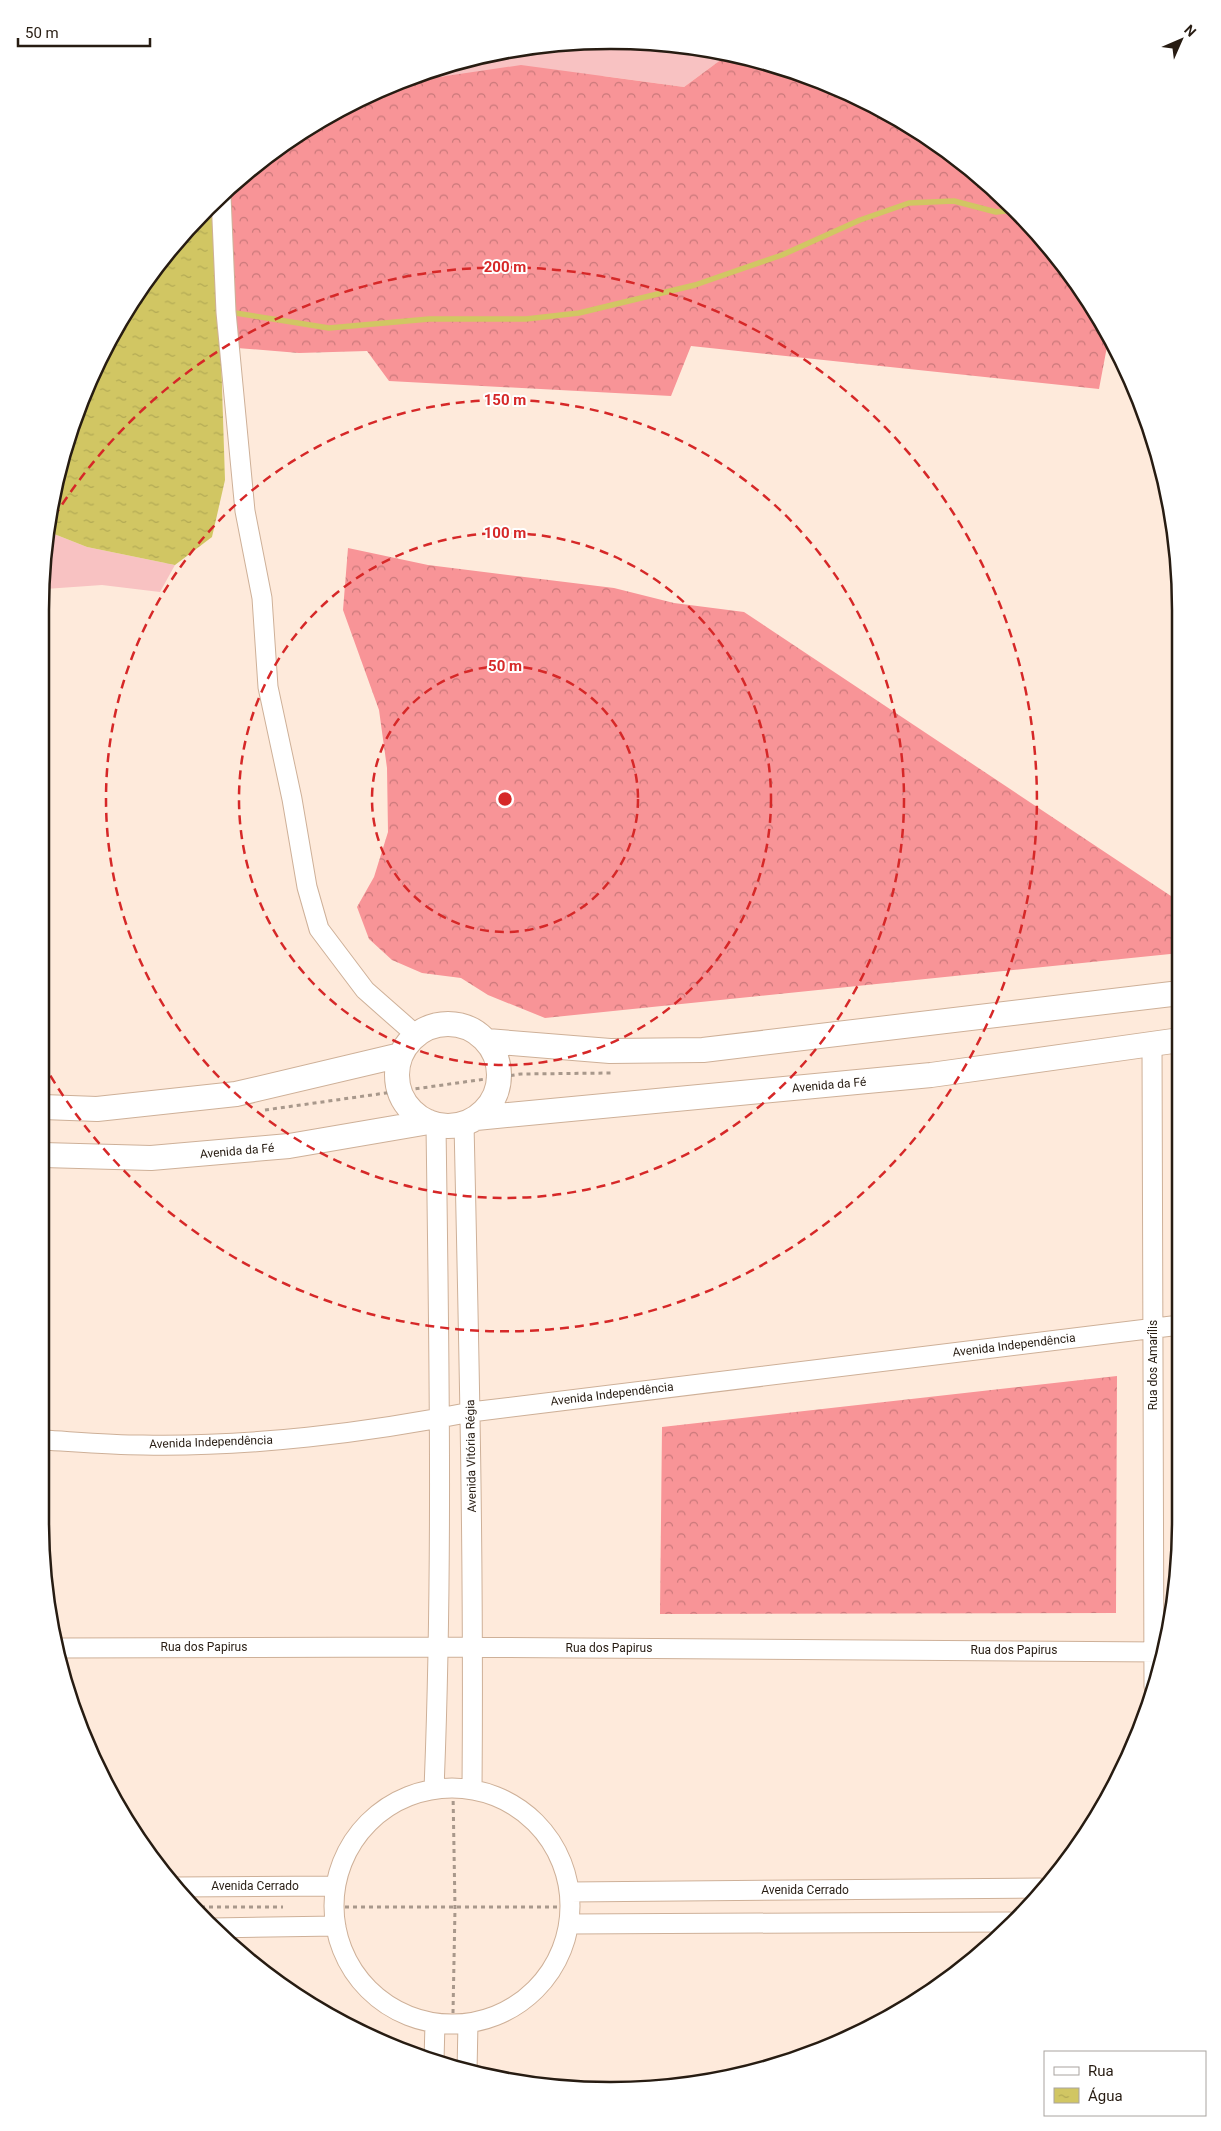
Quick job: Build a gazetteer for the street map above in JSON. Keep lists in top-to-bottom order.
{
  "streets": {
    "main road": ["Avenida da Fé"],
    "street": [
      "Avenida Independência",
      "Rua dos Amarílis",
      "Avenida Vitória Régia",
      "Rua dos Papirus",
      "Avenida Cerrado"
    ]
  },
  "crossings": [
    ["Avenida da Fé", "Rua dos Amarílis"],
    ["Avenida da Fé", "Avenida Vitória Régia"],
    ["Avenida Independência", "Rua dos Amarílis"],
    ["Avenida Independência", "Avenida Vitória Régia"],
    ["Avenida Vitória Régia", "Rua dos Papirus"]
  ],
  "legend": ["Rua", "Água"],
  "scale_bar": "50 m",
  "north": "top right",
  "rings": [
    "200 m",
    "150 m",
    "100 m",
    "50 m"
  ]
}
